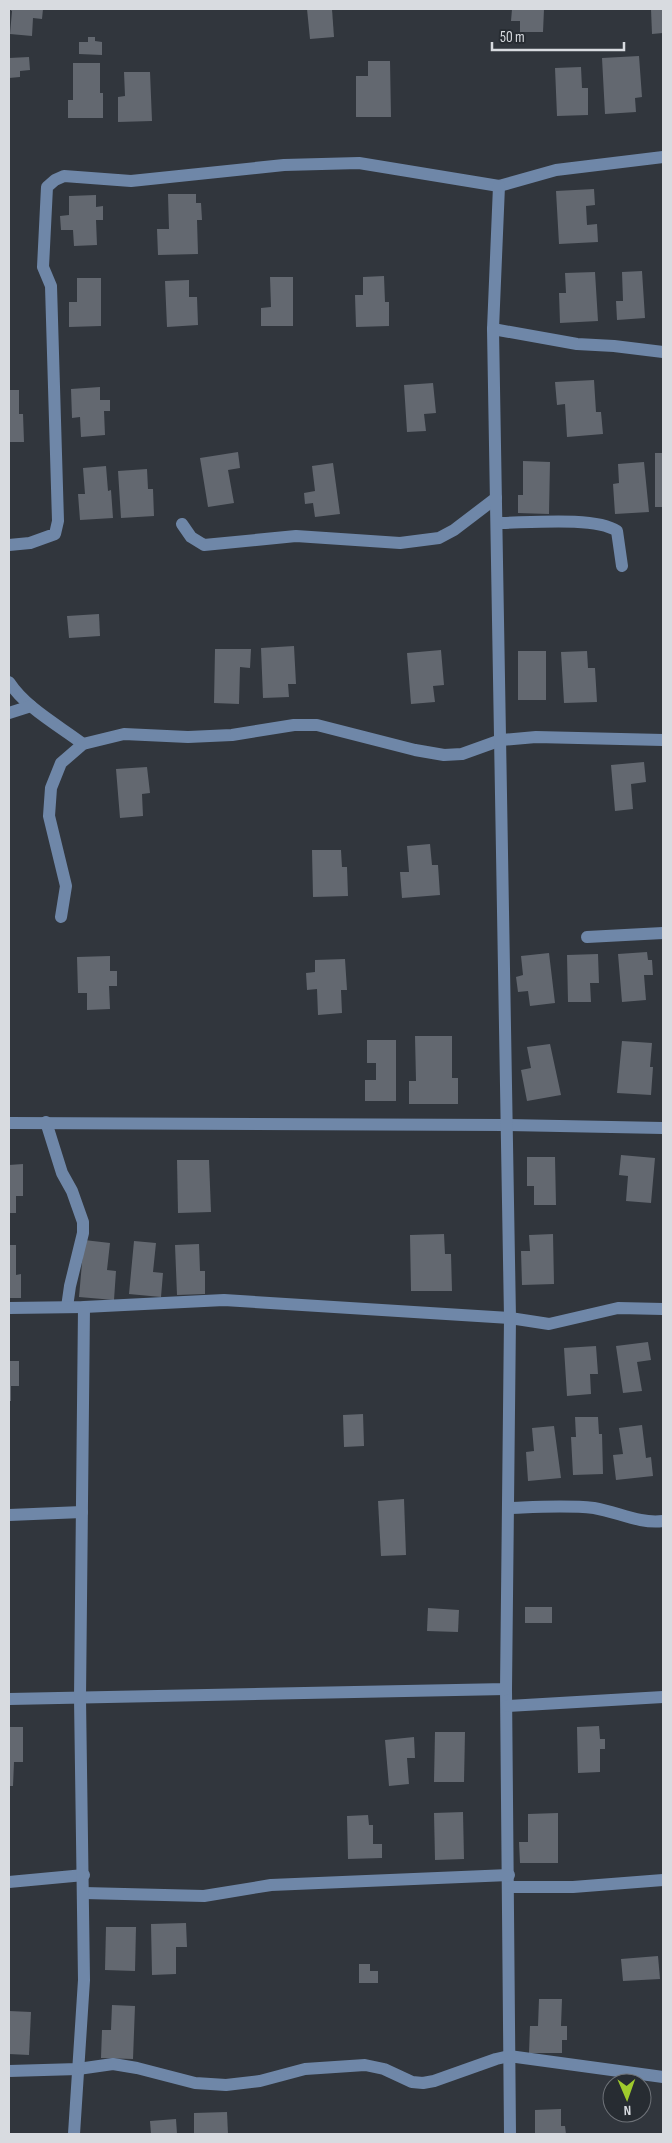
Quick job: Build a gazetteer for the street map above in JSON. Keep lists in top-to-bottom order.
{
  "scale_bar": "50 m",
  "north": "bottom"
}
